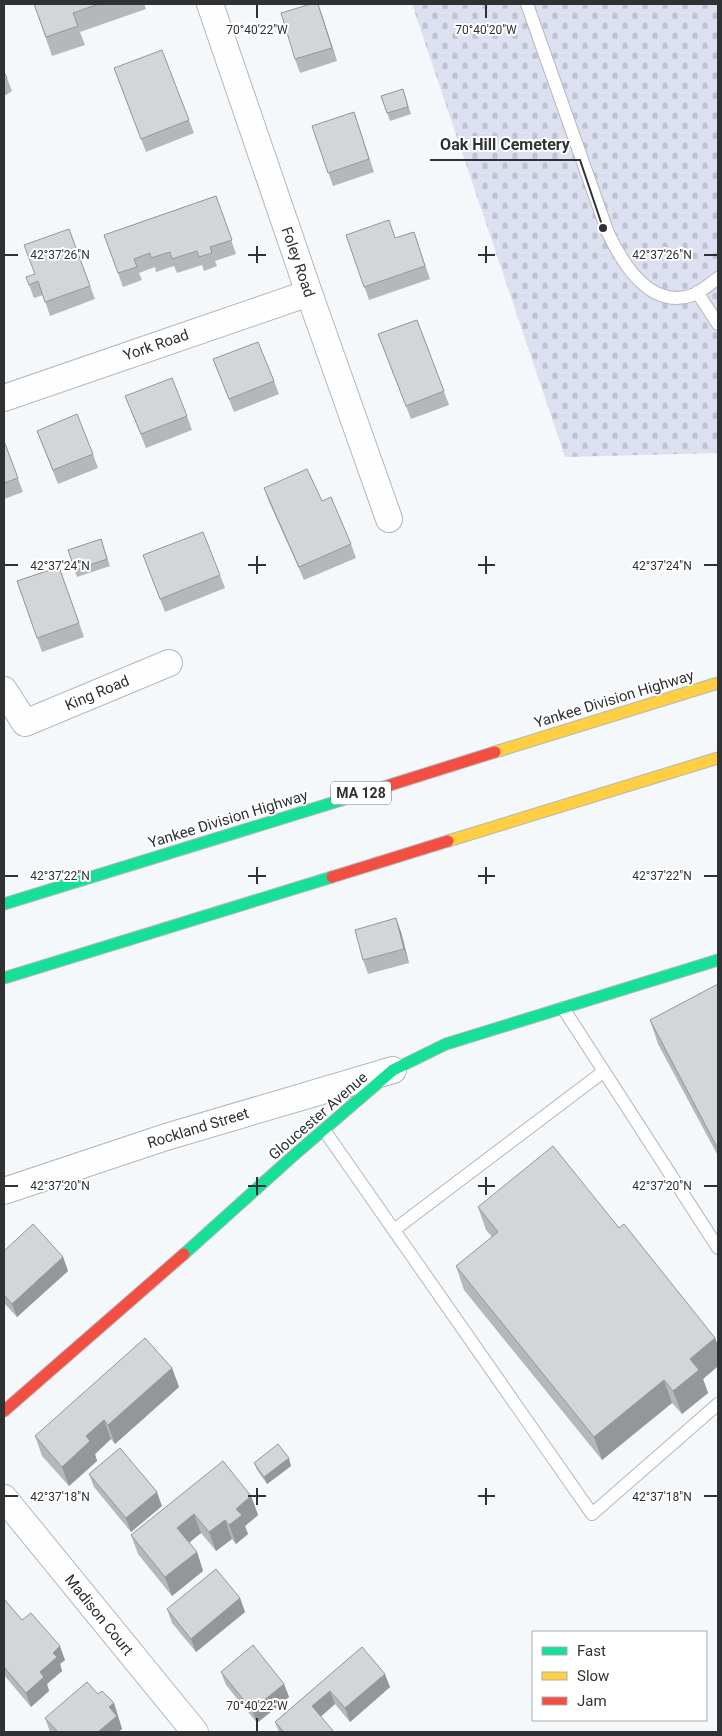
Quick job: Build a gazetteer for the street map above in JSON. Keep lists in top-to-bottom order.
{
  "streets": {
    "main road": ["Yankee Division Highway", "MA 128", "Gloucester Avenue"],
    "street": [
      "Foley Road",
      "York Road",
      "King Road",
      "Rockland Street",
      "Madison Court"
    ]
  },
  "crossings": [
    ["Foley Road", "York Road"],
    ["Gloucester Avenue", "Rockland Street"]
  ],
  "places": ["Oak Hill Cemetery"],
  "legend": ["Fast", "Slow", "Jam"],
  "coordinates": [
    "70°40'22\"W",
    "70°40'20\"W",
    "42°37'26\"N",
    "42°37'24\"N",
    "42°37'22\"N",
    "42°37'20\"N",
    "42°37'18\"N"
  ]
}
